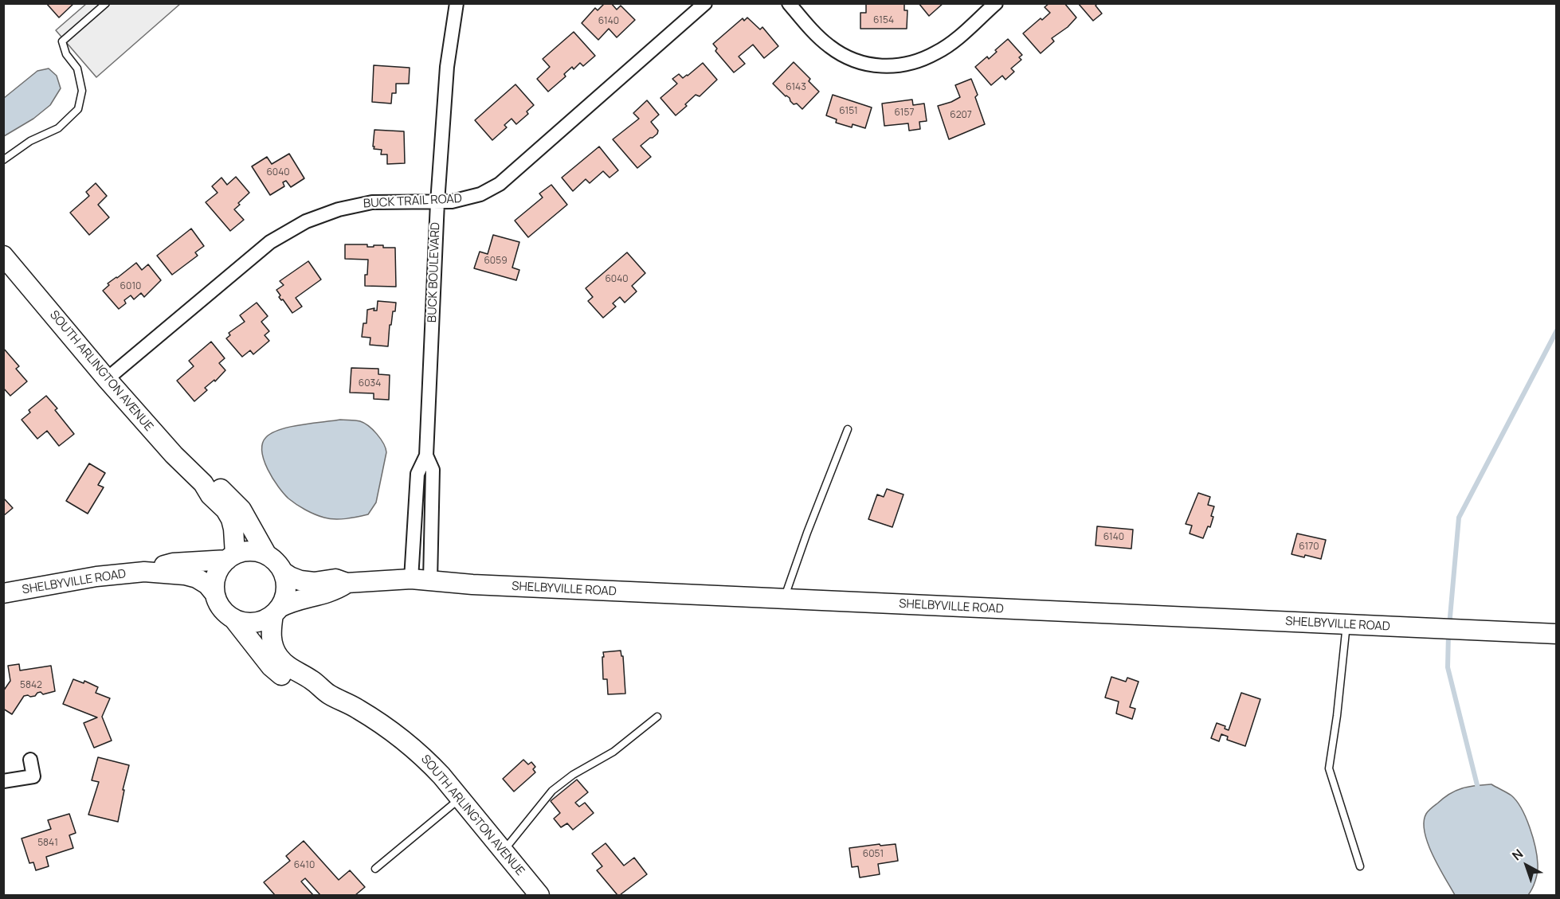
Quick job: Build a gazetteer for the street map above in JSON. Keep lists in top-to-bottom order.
{
  "streets": {
    "main road": ["SOUTH ARLINGTON AVENUE", "SHELBYVILLE ROAD"],
    "street": ["BUCK TRAIL ROAD", "BUCK BOULEVARD"]
  },
  "crossings": [
    ["BUCK TRAIL ROAD", "BUCK BOULEVARD"],
    ["BUCK TRAIL ROAD", "SOUTH ARLINGTON AVENUE"],
    ["BUCK BOULEVARD", "SHELBYVILLE ROAD"]
  ],
  "house_numbers": [
    "6154",
    "6140",
    "6143",
    "6151",
    "6157",
    "6207",
    "6040",
    "6059",
    "6040",
    "6010",
    "6034",
    "6140",
    "6170",
    "5842",
    "5841",
    "6051",
    "6410"
  ],
  "north": "top left"
}
